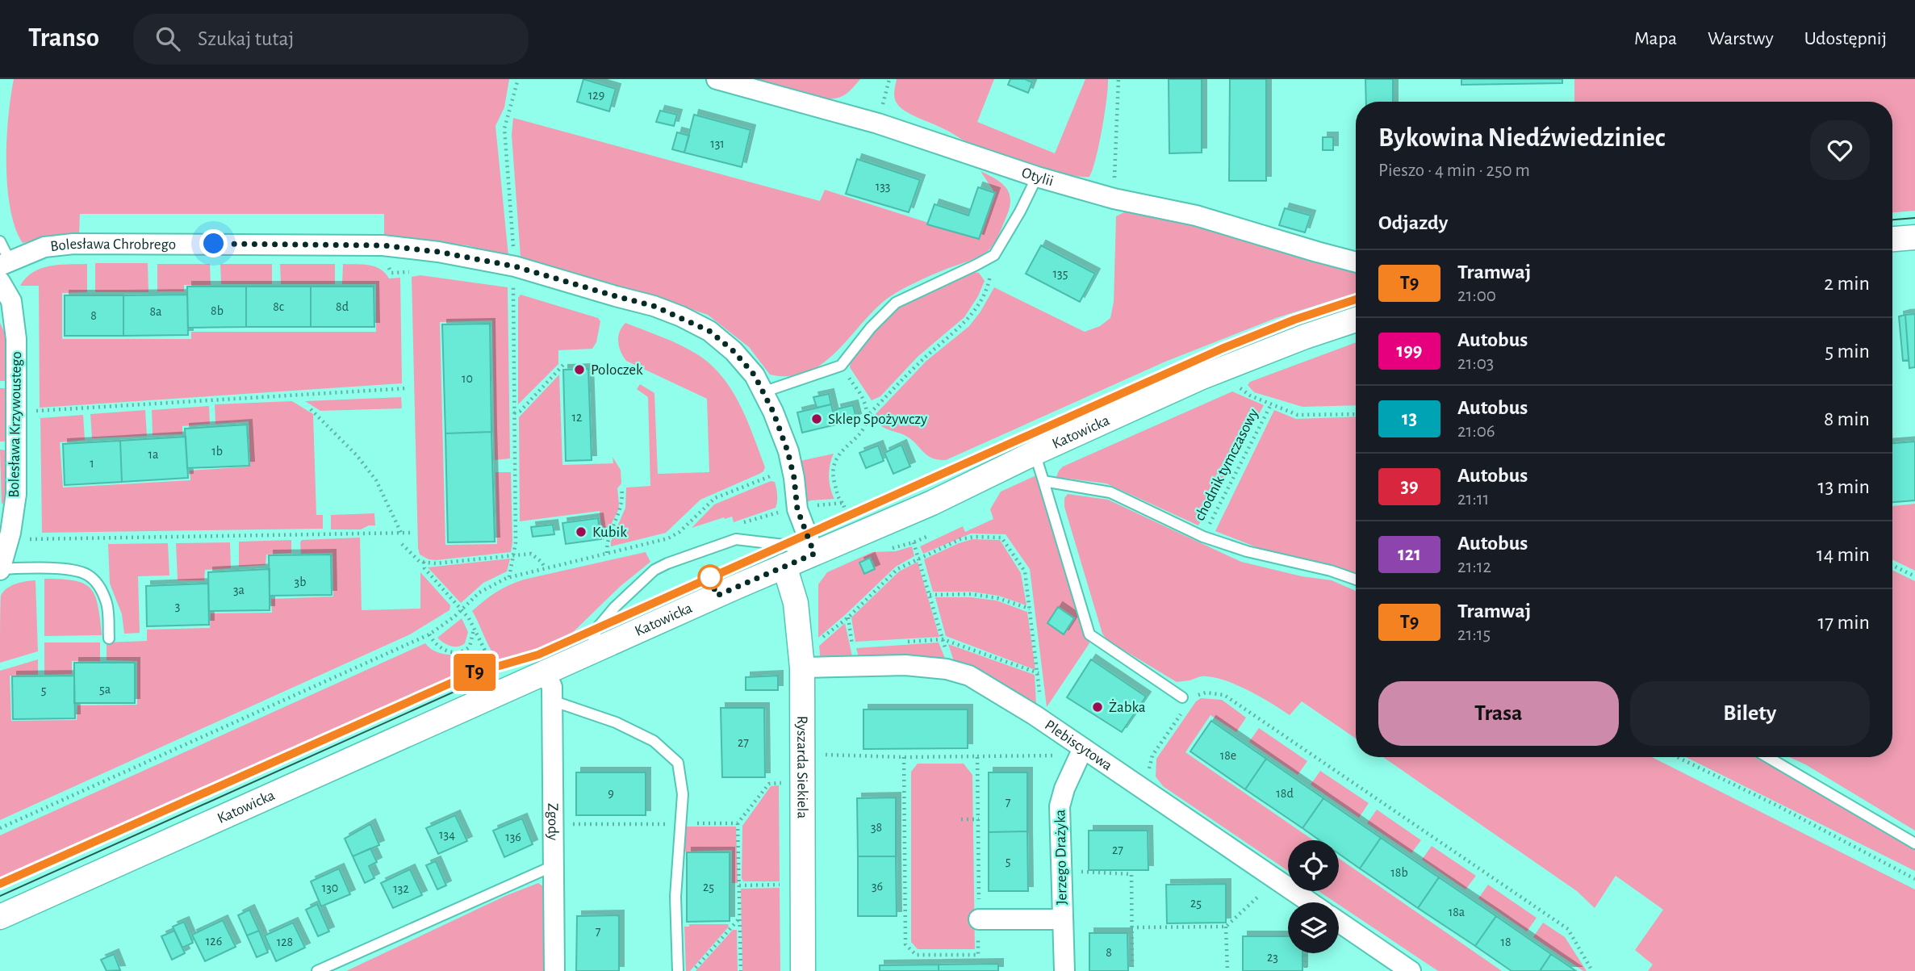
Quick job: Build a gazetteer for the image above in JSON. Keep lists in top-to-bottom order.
{
  "streets": {
    "street": [
      "Otylii",
      "Bolesława Chrobrego",
      "Bolesława Krzywoustego",
      "Katowicka",
      "Plebiscytowa",
      "Ryszarda Siekiela",
      "Zgody",
      "Jerzego Drażyka"
    ],
    "path": ["chodnik tymczasowy"]
  },
  "crossings": [
    ["Bolesława Chrobrego", "Katowicka"],
    ["Katowicka", "Ryszarda Siekiela"],
    ["Katowicka", "Zgody"],
    ["Plebiscytowa", "Ryszarda Siekiela"],
    ["Plebiscytowa", "Jerzego Drażyka"]
  ],
  "places": [
    "Poloczek",
    "Sklep Spożywczy",
    "Kubik",
    "Żabka"
  ],
  "lines": ["tram line T9"],
  "house_numbers": [
    "129",
    "131",
    "133",
    "135",
    "8c",
    "8d",
    "8b",
    "8a",
    "8",
    "10",
    "12",
    "1b",
    "1a",
    "1",
    "3b",
    "3a",
    "3",
    "5a",
    "5",
    "27",
    "18e",
    "9",
    "18d",
    "7",
    "38",
    "134",
    "136",
    "27",
    "5",
    "18b",
    "36",
    "25",
    "130",
    "132",
    "25",
    "18a",
    "7",
    "126",
    "128",
    "18",
    "8",
    "23"
  ],
  "page": {
    "header": "Transo",
    "search": "Szukaj tutaj",
    "nav": ["Mapa", "Warstwy", "Udostępnij"],
    "on_map": "T9",
    "heading": [
      ["Bykowina Niedźwiedziniec", "Pieszo · 4 min · 250 m"],
      "Odjazdy"
    ],
    "list": [
      {
        "mark": "T9",
        "name": "Tramwaj",
        "note": "21:00",
        "value": "2 min"
      },
      {
        "mark": "199",
        "name": "Autobus",
        "note": "21:03",
        "value": "5 min"
      },
      {
        "mark": "13",
        "name": "Autobus",
        "note": "21:06",
        "value": "8 min"
      },
      {
        "mark": "39",
        "name": "Autobus",
        "note": "21:11",
        "value": "13 min"
      },
      {
        "mark": "121",
        "name": "Autobus",
        "note": "21:12",
        "value": "14 min"
      },
      {
        "mark": "T9",
        "name": "Tramwaj",
        "note": "21:15",
        "value": "17 min"
      }
    ],
    "buttons": ["Trasa", "Bilety"]
  }
}
